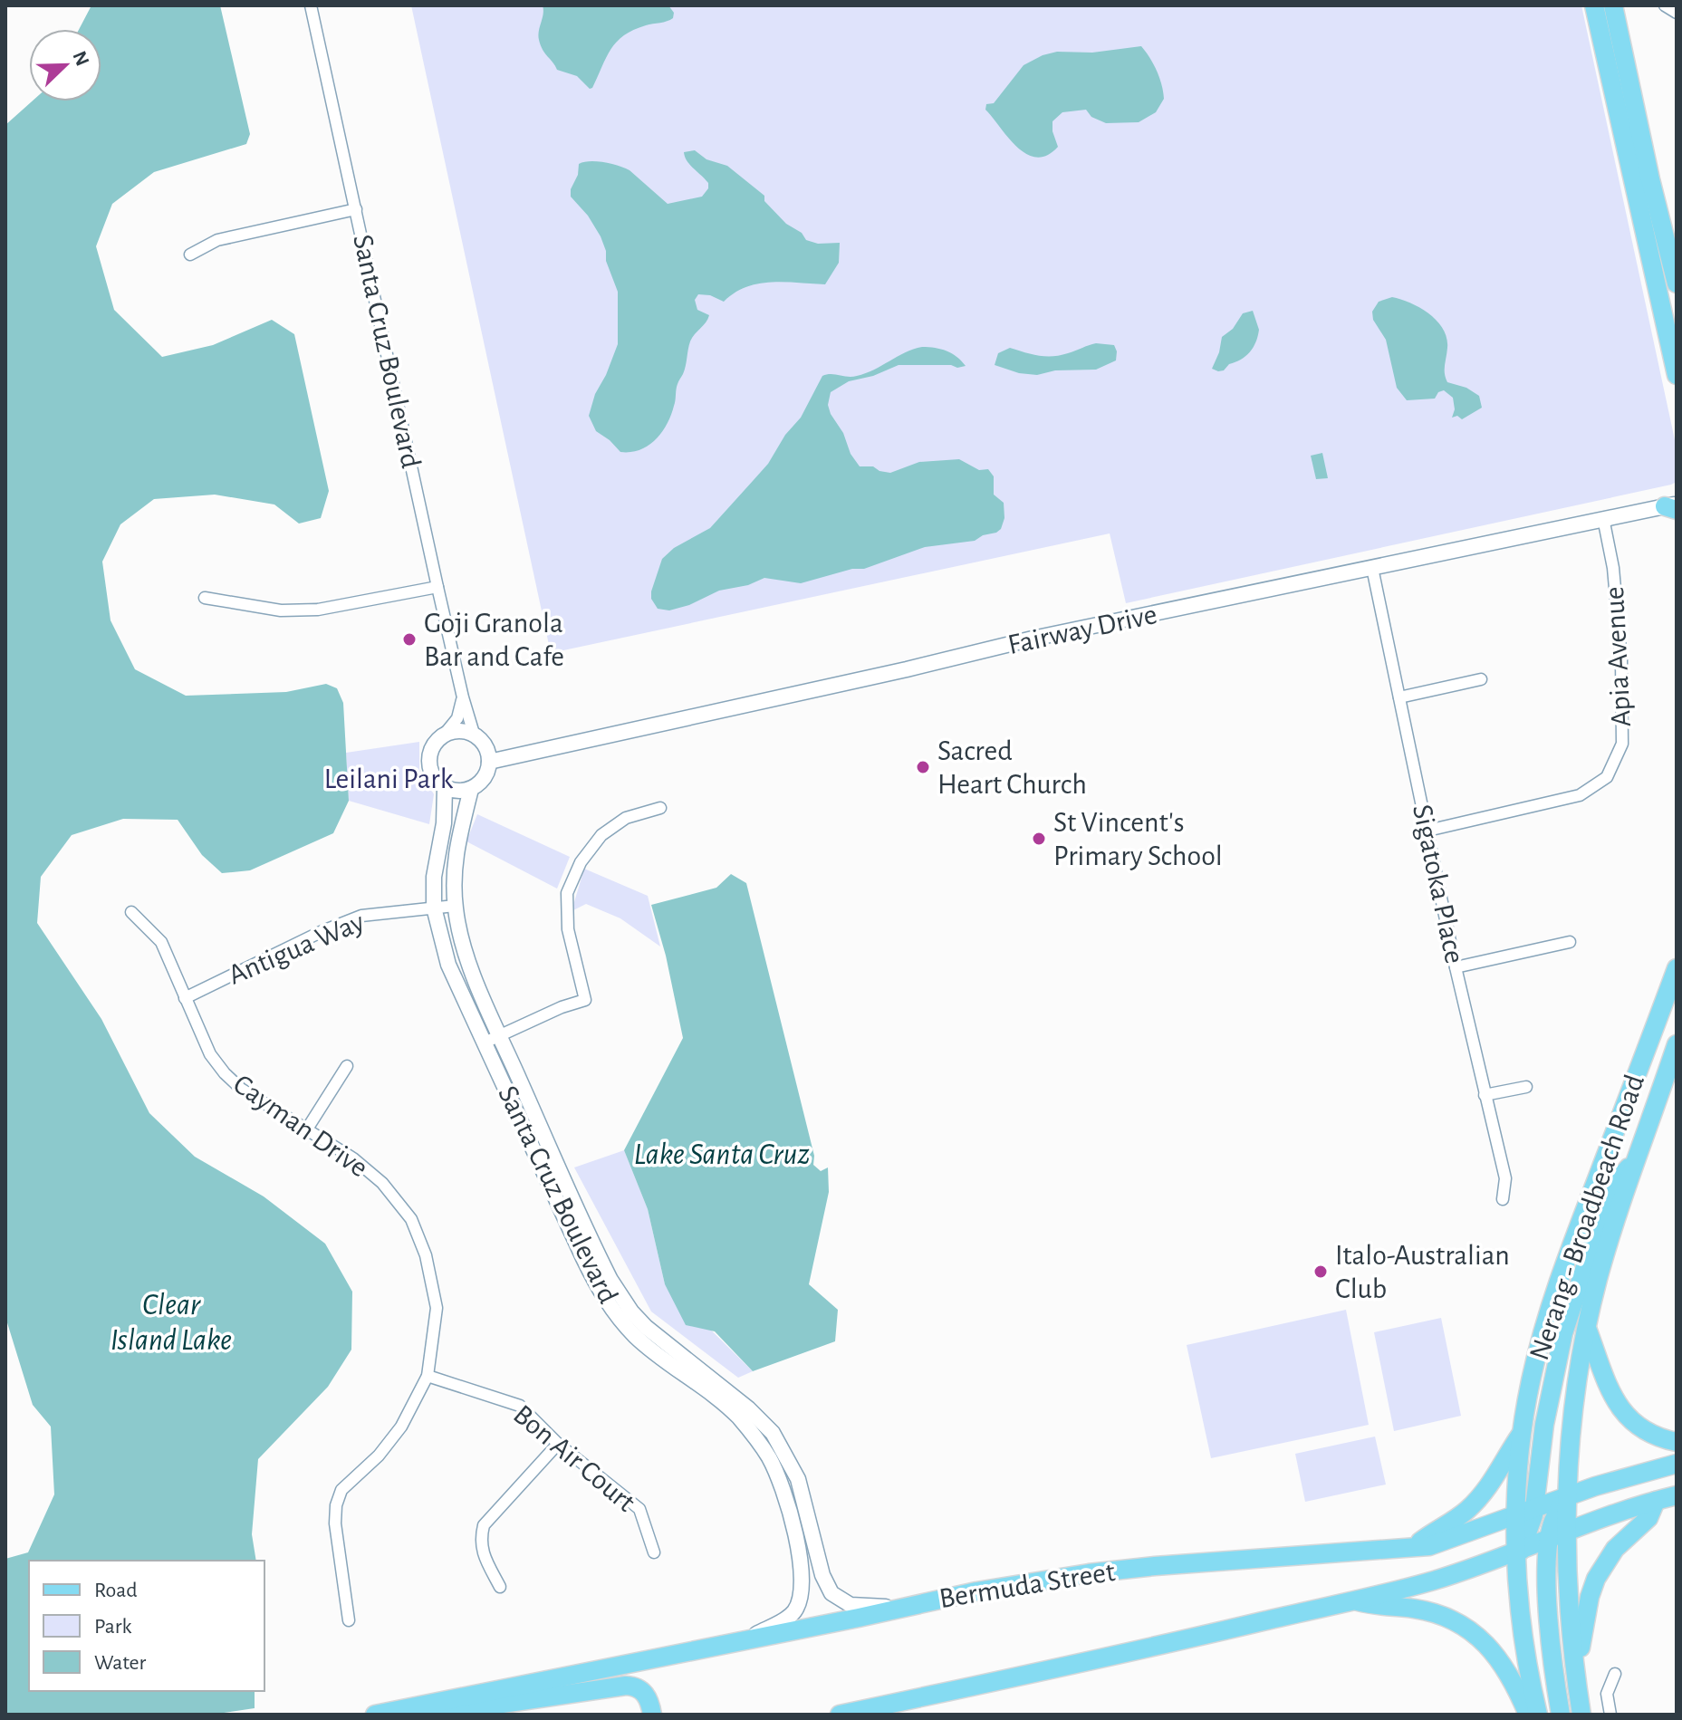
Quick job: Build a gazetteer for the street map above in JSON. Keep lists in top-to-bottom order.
{
  "streets": {
    "main road": ["Nerang - Broadbeach Road", "Bermuda Street"],
    "street": [
      "Santa Cruz Boulevard",
      "Fairway Drive",
      "Apia Avenue",
      "Sigatoka Place",
      "Antigua Way",
      "Cayman Drive",
      "Bon Air Court"
    ]
  },
  "crossings": [
    ["Santa Cruz Boulevard", "Fairway Drive"],
    ["Santa Cruz Boulevard", "Antigua Way"],
    ["Santa Cruz Boulevard", "Bermuda Street"],
    ["Fairway Drive", "Apia Avenue"],
    ["Fairway Drive", "Sigatoka Place"],
    ["Apia Avenue", "Sigatoka Place"],
    ["Antigua Way", "Cayman Drive"],
    ["Cayman Drive", "Bon Air Court"],
    ["Nerang - Broadbeach Road", "Bermuda Street"]
  ],
  "water": ["Lake Santa Cruz", "Clear Island Lake"],
  "parks": ["Leilani Park"],
  "places": [
    "Goji Granola Bar and Cafe",
    "Sacred Heart Church",
    "St Vincent's Primary School",
    "Italo-Australian Club"
  ],
  "legend": ["Road", "Park", "Water"],
  "north": "top right"
}
